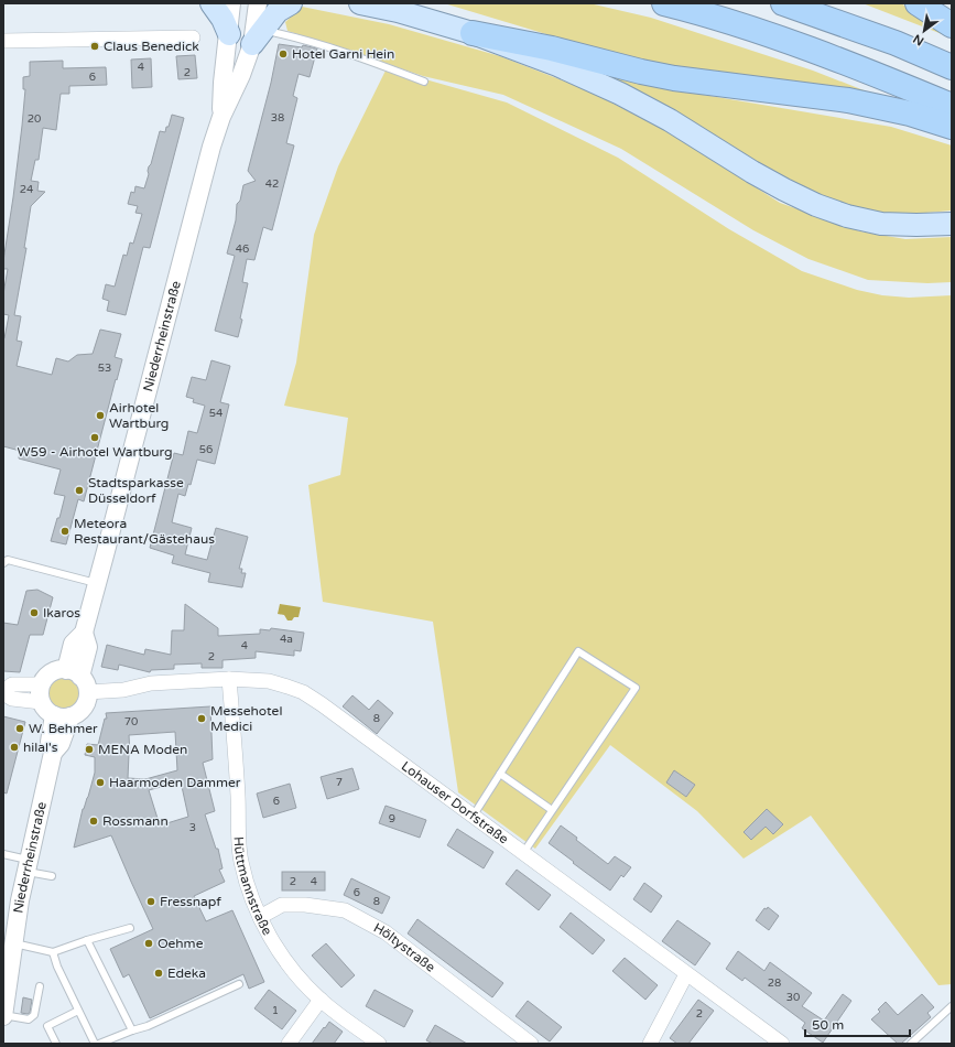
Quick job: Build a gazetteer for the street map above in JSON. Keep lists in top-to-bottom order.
{
  "streets": {
    "street": [
      "Niederrheinstraße",
      "Lohauser Dorfstraße",
      "Hüttmannstraße",
      "Höltystraße"
    ]
  },
  "crossings": [
    ["Niederrheinstraße", "Lohauser Dorfstraße"],
    ["Lohauser Dorfstraße", "Hüttmannstraße"],
    ["Hüttmannstraße", "Höltystraße"]
  ],
  "places": [
    "Claus Benedick",
    "Hotel Garni Hein",
    "Airhotel Wartburg",
    "W59 - Airhotel Wartburg",
    "Stadtsparkasse Düsseldorf",
    "Meteora Restaurant/Gästehaus",
    "Ikaros",
    "Messehotel Medici",
    "W. Behmer",
    "hilal's",
    "MENA Moden",
    "Haarmoden Dammer",
    "Rossmann",
    "Fressnapf",
    "Oehme",
    "Edeka"
  ],
  "house_numbers": [
    "4",
    "2",
    "6",
    "38",
    "20",
    "42",
    "24",
    "46",
    "53",
    "54",
    "56",
    "4a",
    "4",
    "2",
    "8",
    "70",
    "7",
    "6",
    "9",
    "3",
    "2",
    "4",
    "6",
    "8",
    "28",
    "30",
    "1",
    "2"
  ],
  "scale_bar": "50 m",
  "north": "bottom left"
}
